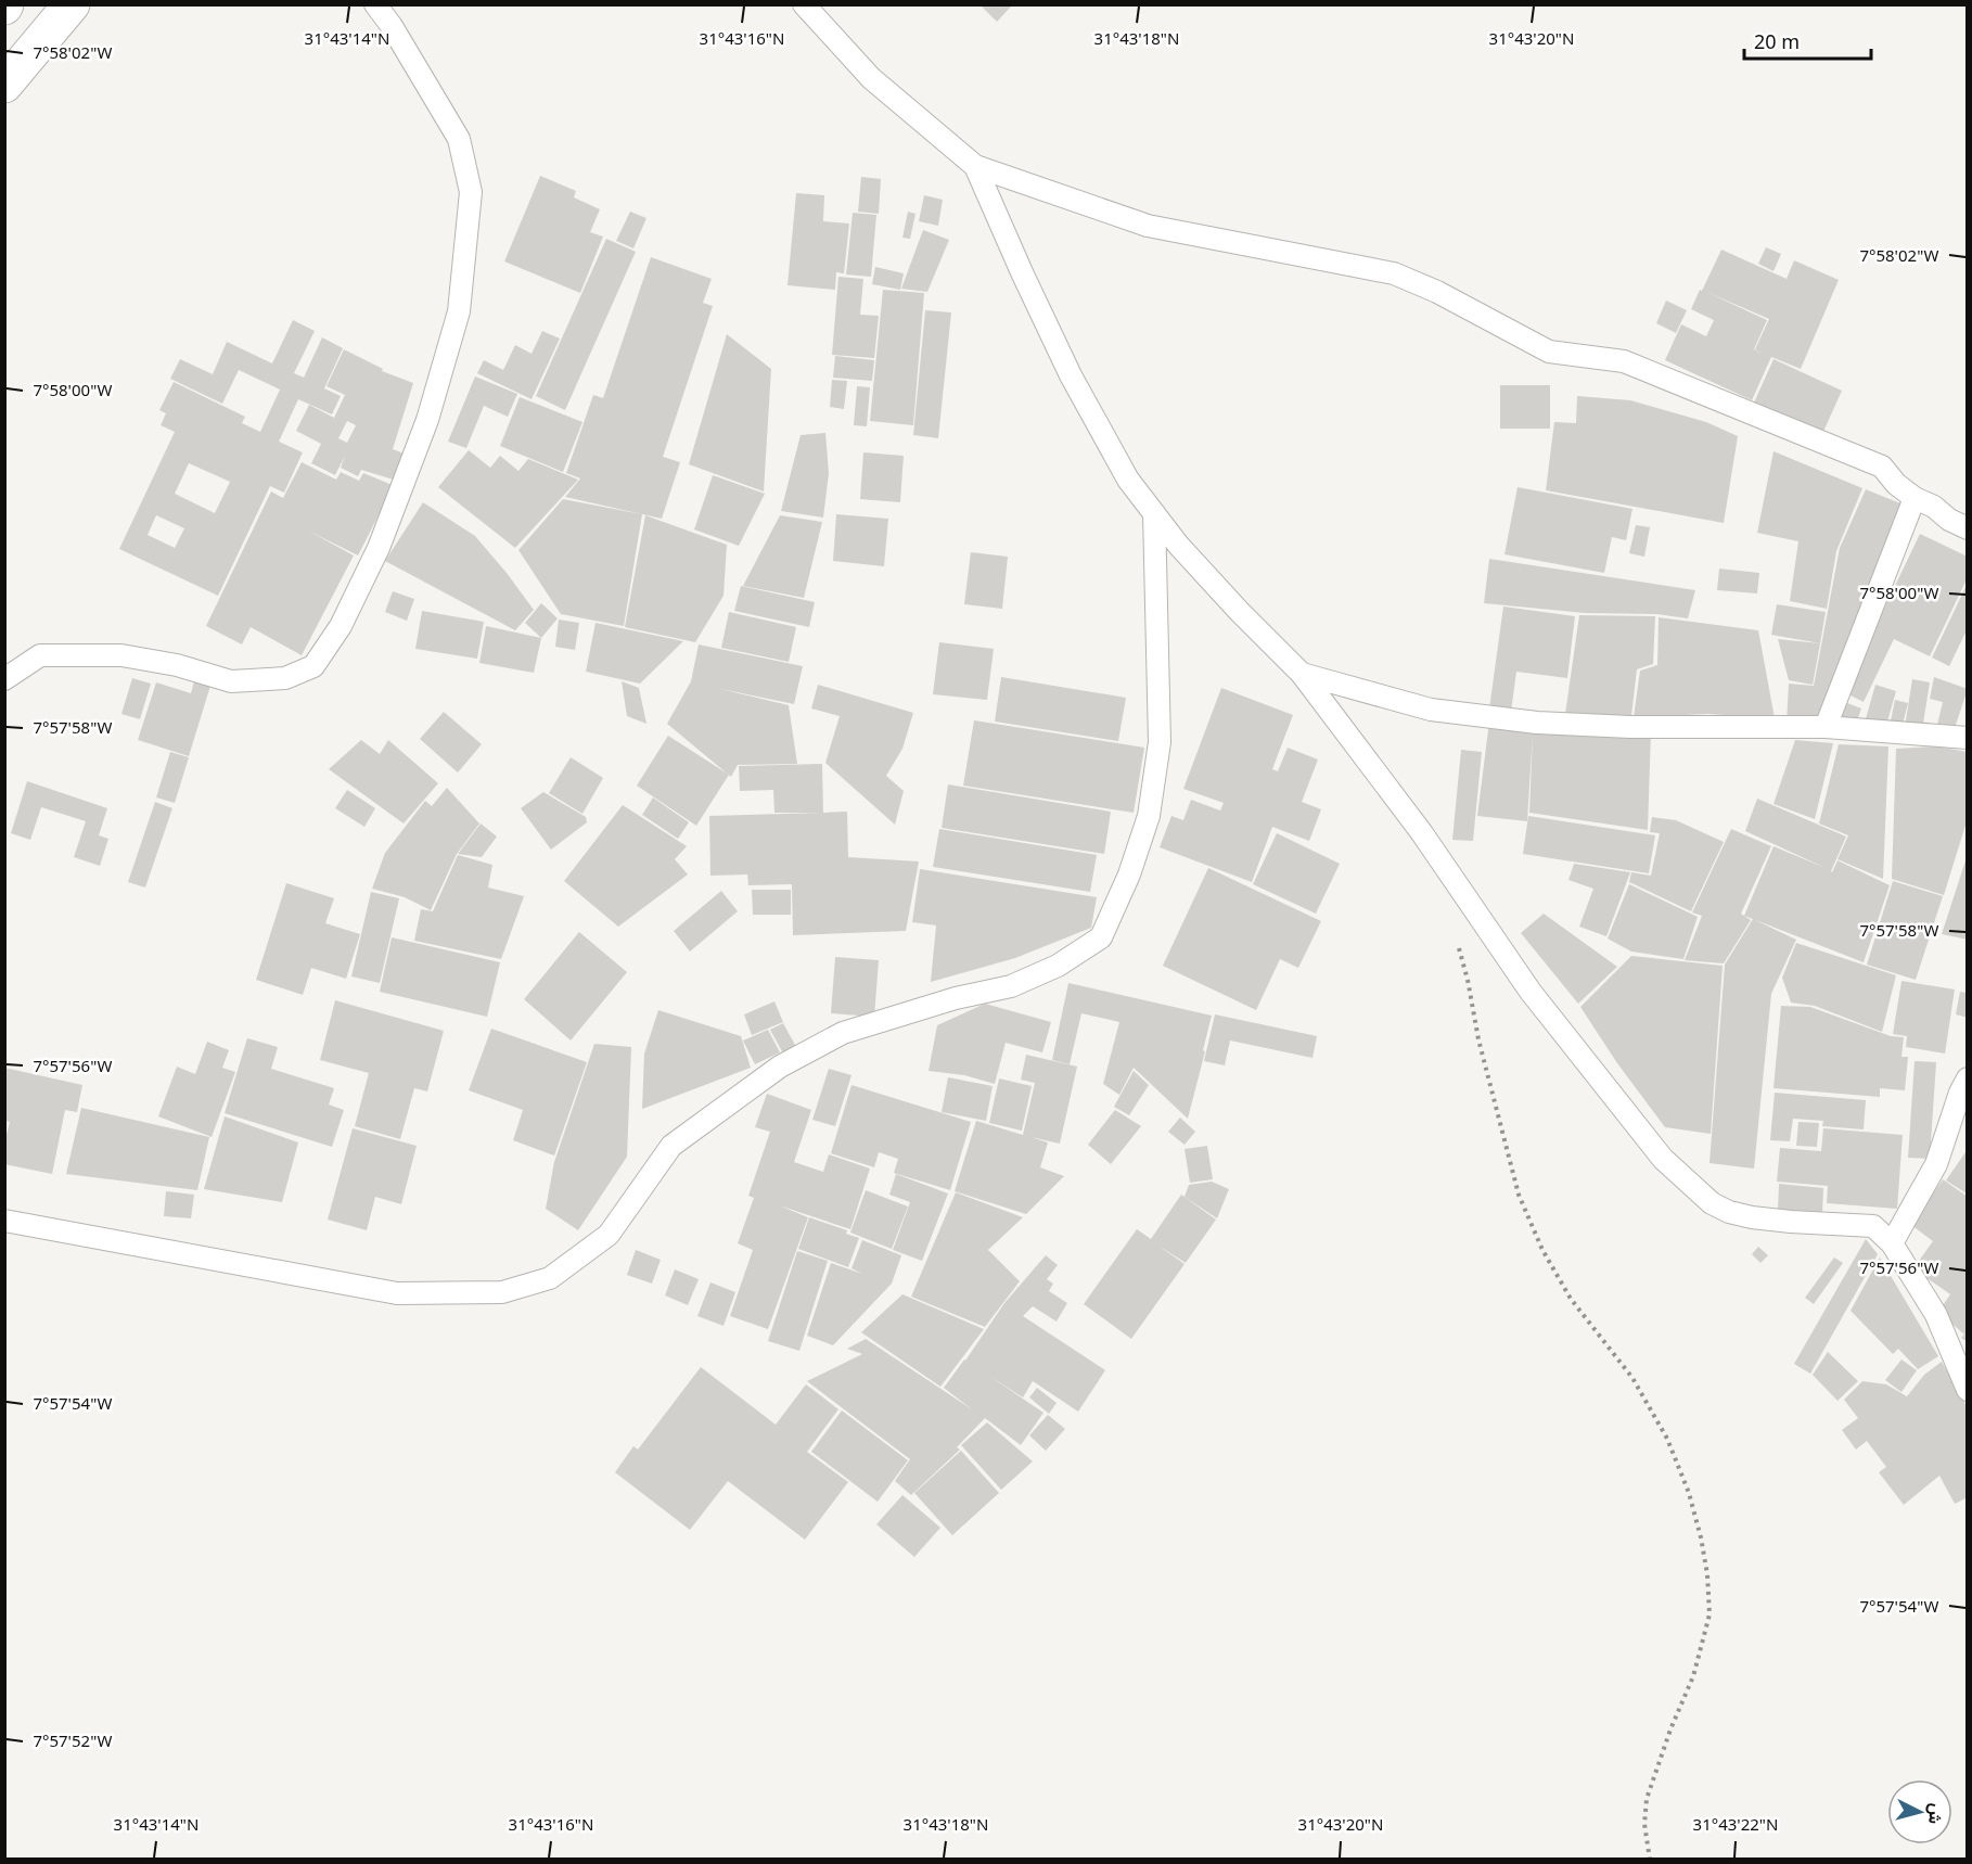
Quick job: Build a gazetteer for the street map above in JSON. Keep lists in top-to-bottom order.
{
  "scale_bar": "20 m",
  "north": "right",
  "coordinates": [
    "31°43'14\"N",
    "31°43'16\"N",
    "31°43'18\"N",
    "31°43'20\"N",
    "7°58'02\"W",
    "7°58'00\"W",
    "7°57'58\"W",
    "7°57'56\"W",
    "7°57'54\"W",
    "7°57'52\"W",
    "31°43'22\"N"
  ]
}
